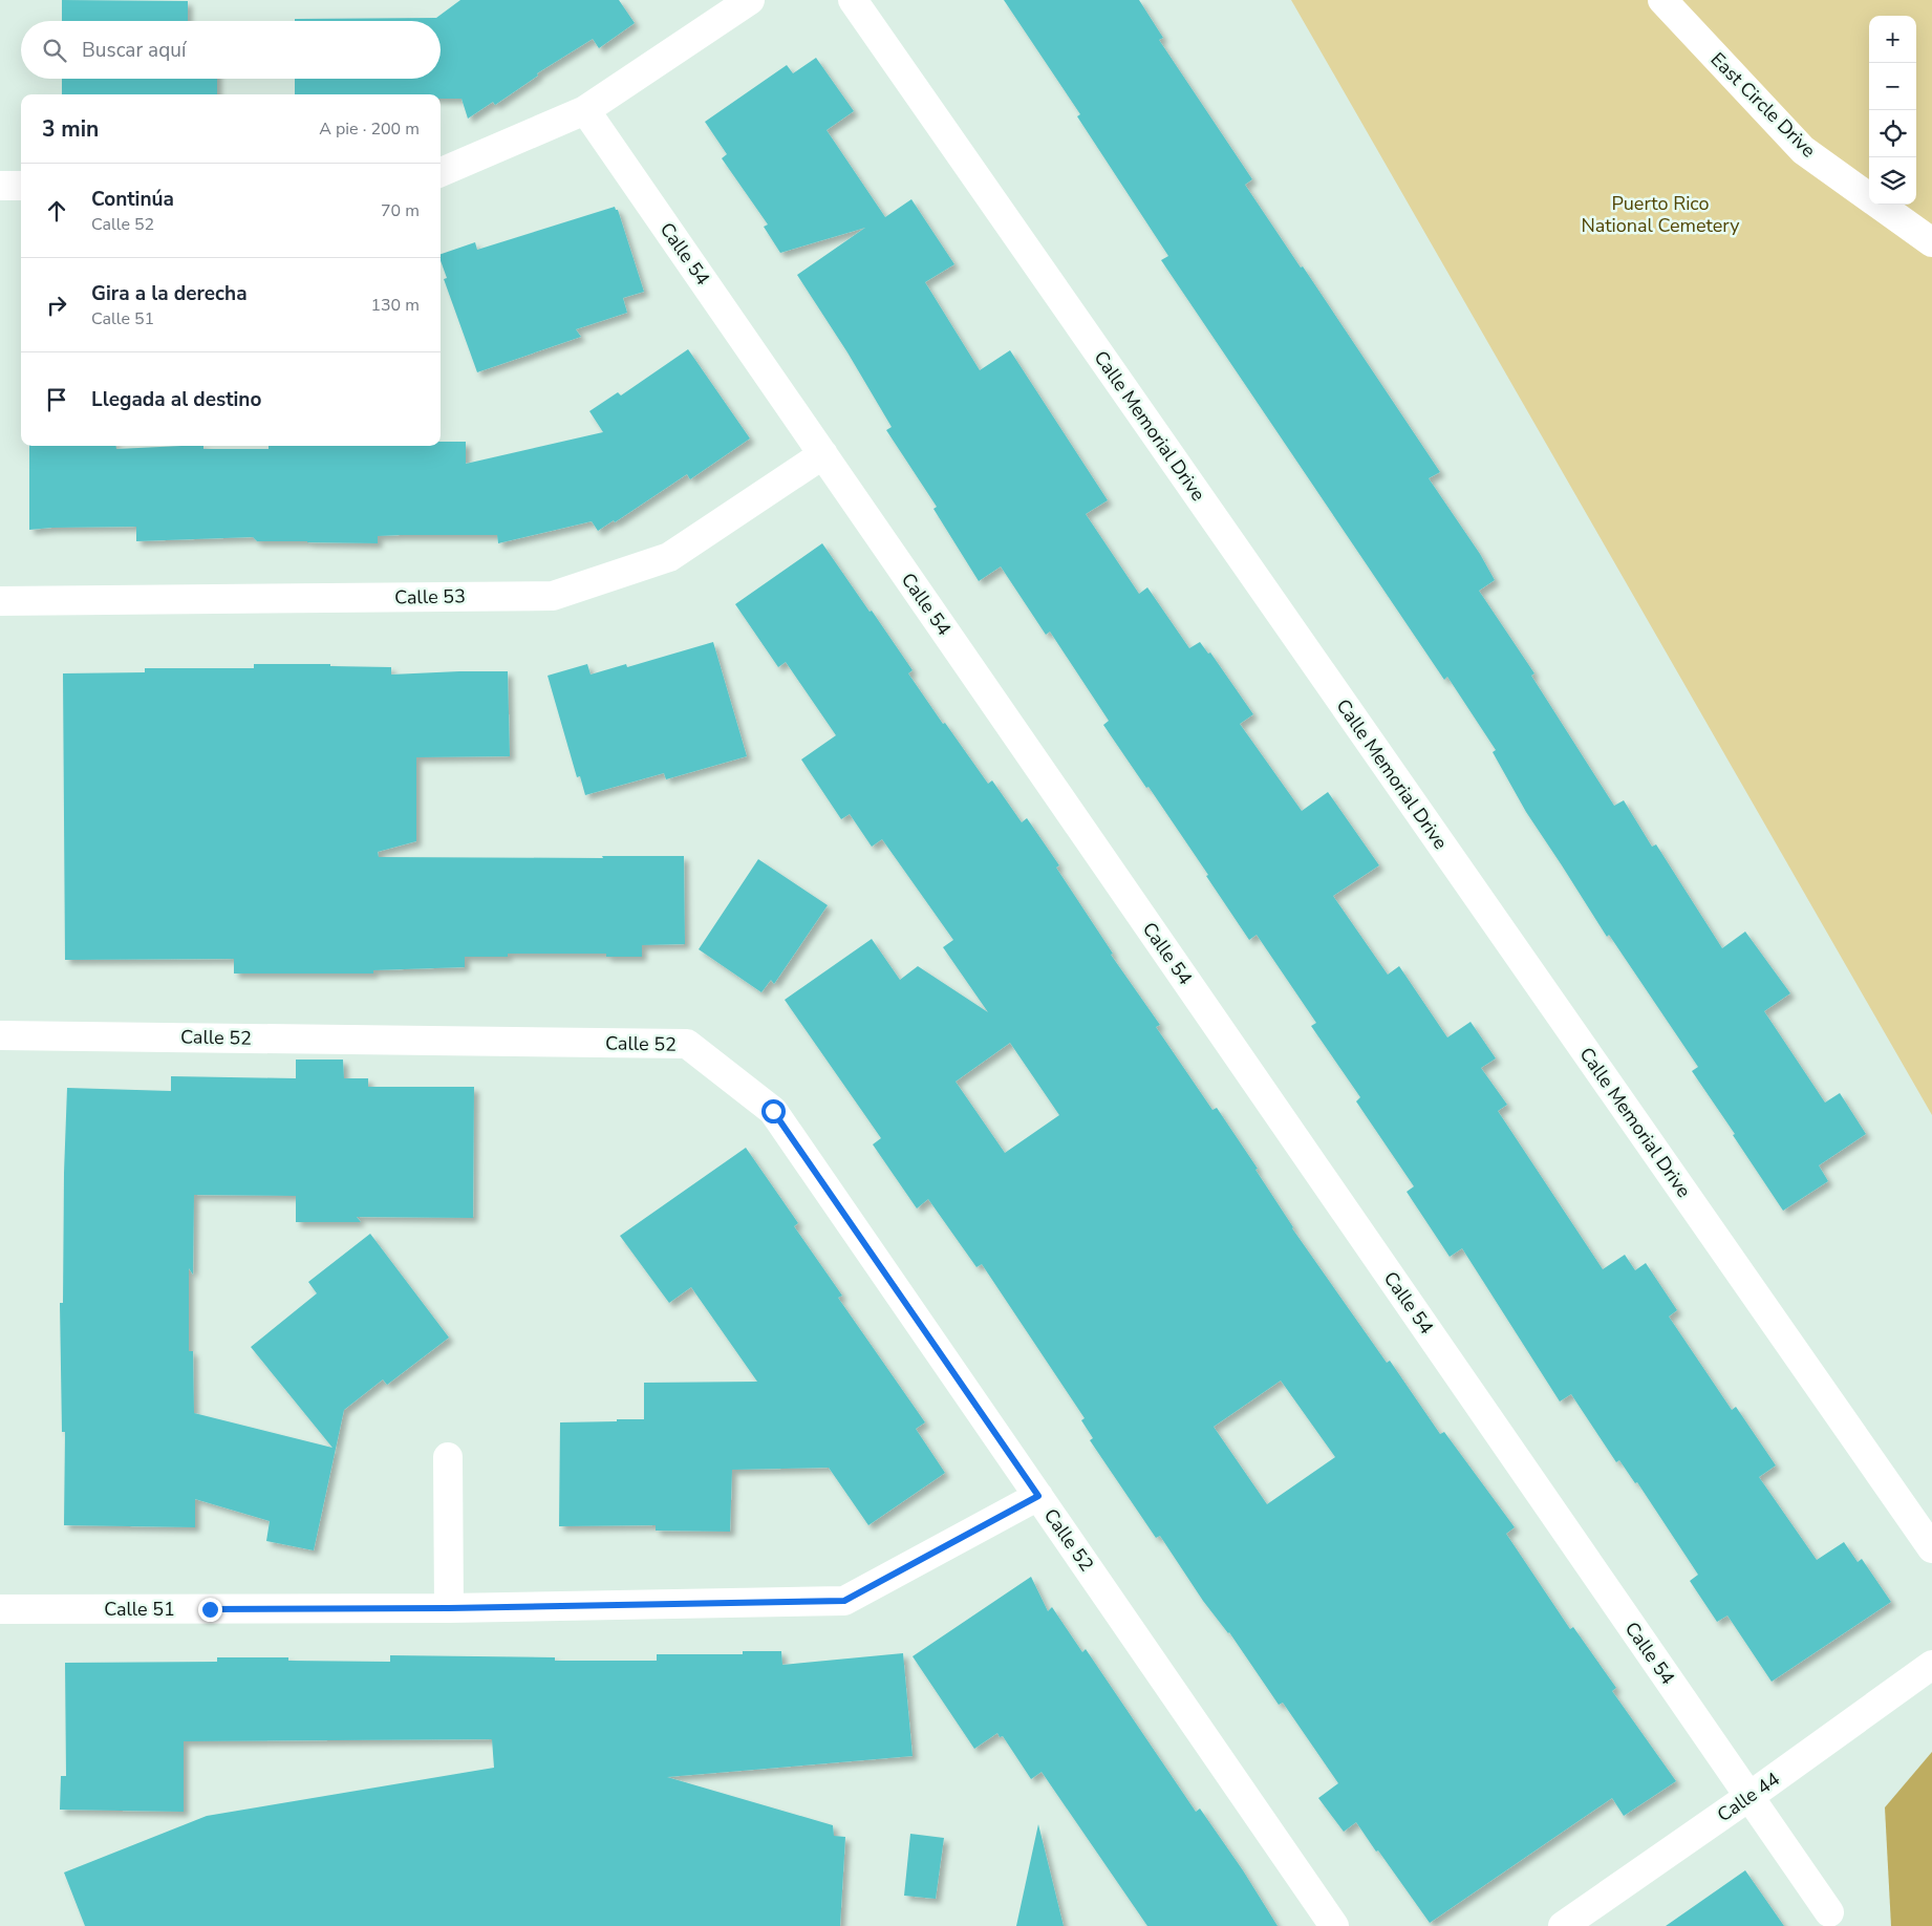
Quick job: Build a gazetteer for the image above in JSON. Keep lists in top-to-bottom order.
{
  "streets": {
    "street": [
      "East Circle Drive",
      "Calle 54",
      "Calle Memorial Drive",
      "Calle 53",
      "Calle 52",
      "Calle 51",
      "Calle 44"
    ]
  },
  "crossings": [
    ["Calle 54", "Calle 53"],
    ["Calle 54", "Calle 44"],
    ["Calle 52", "Calle 51"]
  ],
  "parks": ["Puerto Rico National Cemetery"],
  "page": {
    "map_buttons": ["+", "−"],
    "search": "Buscar aquí",
    "heading": ["3 min", "A pie · 200 m"],
    "list": [
      ["Continúa", "Calle 52", "70 m"],
      ["Gira a la derecha", "Calle 51", "130 m"],
      "Llegada al destino"
    ]
  }
}
